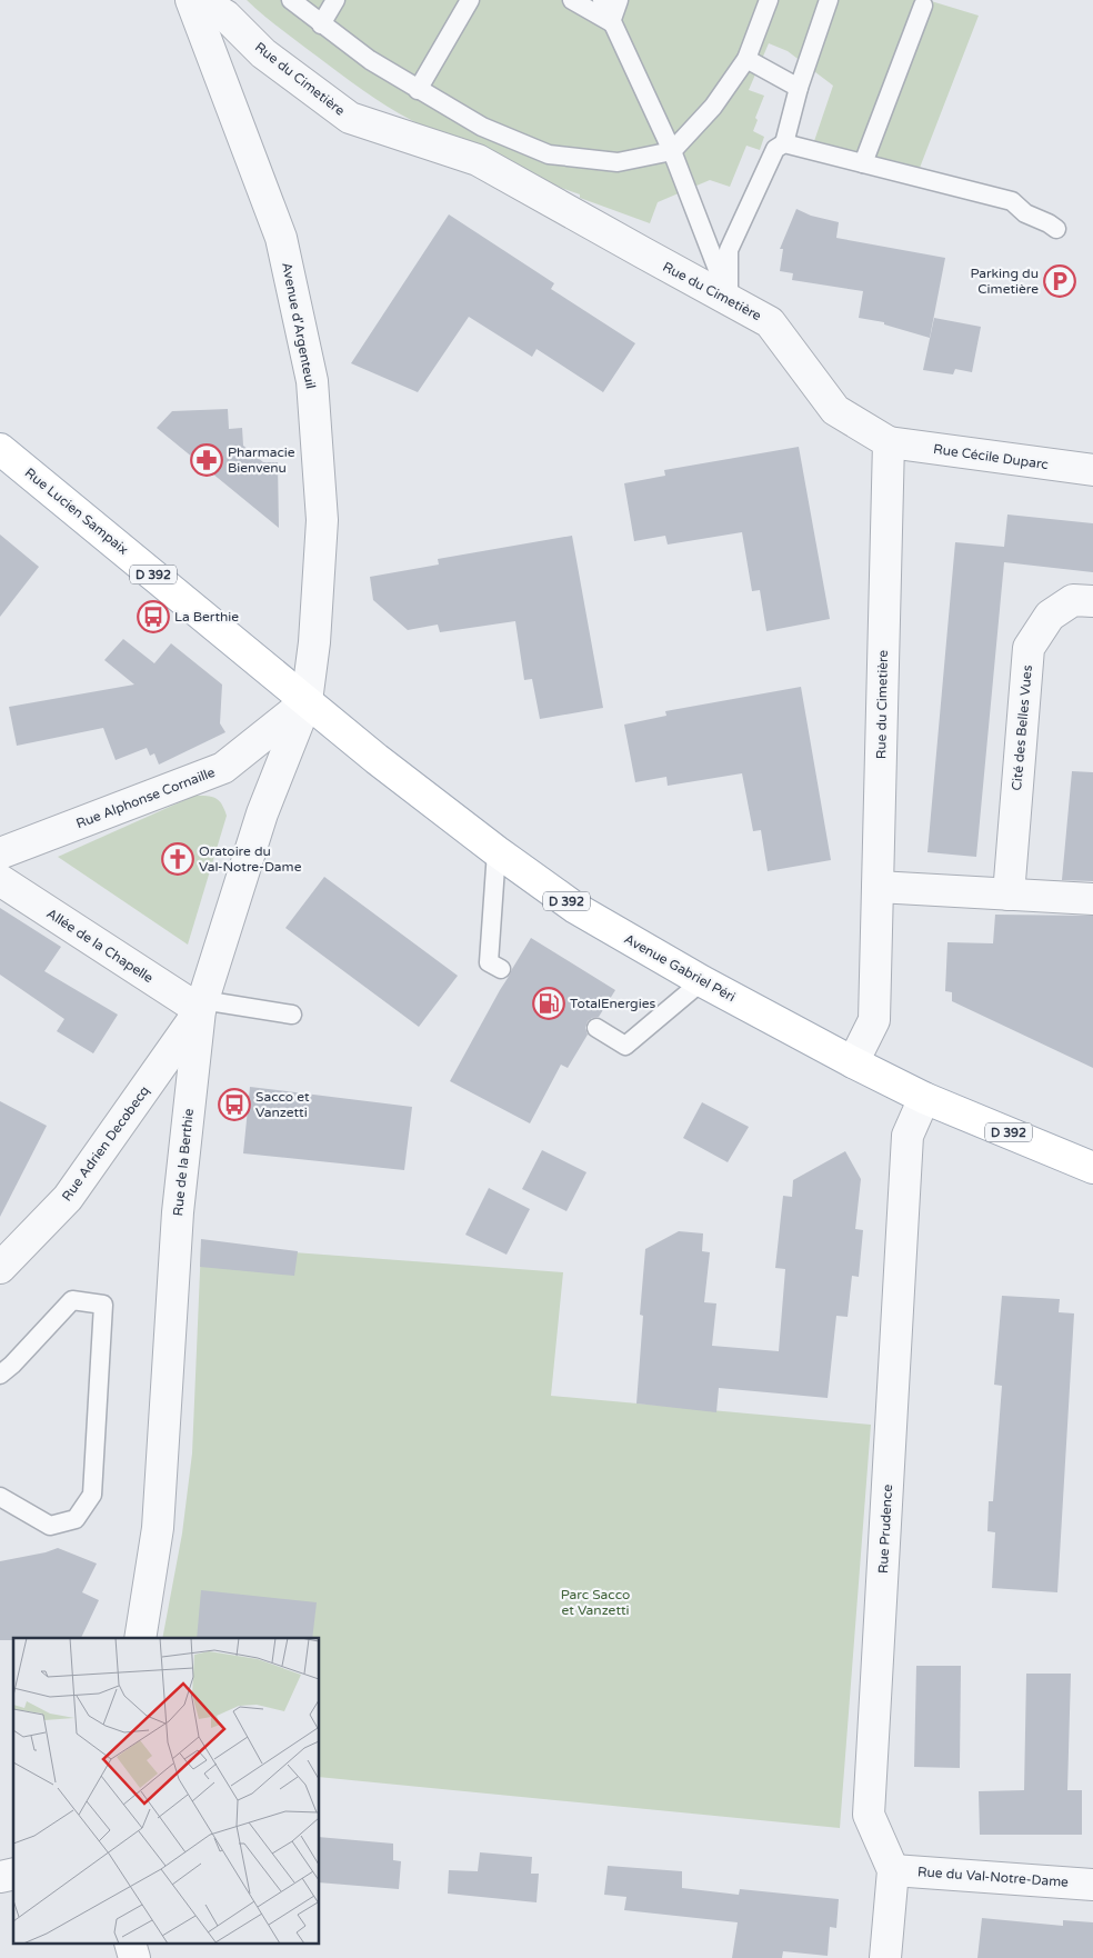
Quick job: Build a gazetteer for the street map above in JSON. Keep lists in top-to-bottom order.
{
  "streets": {
    "main road": ["Rue Lucien Sampaix", "D 392", "Avenue Gabriel Péri"],
    "street": [
      "Rue du Cimetière",
      "Avenue d'Argenteuil",
      "Rue Cécile Duparc",
      "Cité des Belles Vues",
      "Rue Alphonse Cornaille",
      "Allée de la Chapelle",
      "Rue Adrien Decobecq",
      "Rue de la Berthie",
      "Rue Prudence",
      "Rue du Val-Notre-Dame"
    ]
  },
  "crossings": [
    ["Rue du Cimetière", "Rue Cécile Duparc"],
    ["Rue du Cimetière", "Avenue Gabriel Péri"],
    ["Avenue d'Argenteuil", "Rue Lucien Sampaix"],
    ["Avenue d'Argenteuil", "Rue Alphonse Cornaille"],
    ["Avenue d'Argenteuil", "Avenue Gabriel Péri"],
    ["Avenue d'Argenteuil", "Rue de la Berthie"],
    ["Rue Lucien Sampaix", "Rue Alphonse Cornaille"],
    ["Rue Lucien Sampaix", "Avenue Gabriel Péri"],
    ["Rue Lucien Sampaix", "Rue de la Berthie"],
    ["Rue Alphonse Cornaille", "Avenue Gabriel Péri"],
    ["Rue Alphonse Cornaille", "Rue de la Berthie"],
    ["Allée de la Chapelle", "Rue Adrien Decobecq"],
    ["Allée de la Chapelle", "Rue de la Berthie"],
    ["Avenue Gabriel Péri", "Rue de la Berthie"],
    ["Avenue Gabriel Péri", "Rue Prudence"],
    ["Rue Adrien Decobecq", "Rue de la Berthie"],
    ["Rue Prudence", "Rue du Val-Notre-Dame"]
  ],
  "parks": ["Parc Sacco et Vanzetti"],
  "places": {
    "parking": ["Parking du Cimetière"],
    "pharmacy": ["Pharmacie Bienvenu"],
    "bus stop": ["La Berthie", "Sacco et Vanzetti"],
    "church": ["Oratoire du Val-Notre-Dame"],
    "fuel station": ["TotalEnergies"]
  }
}
